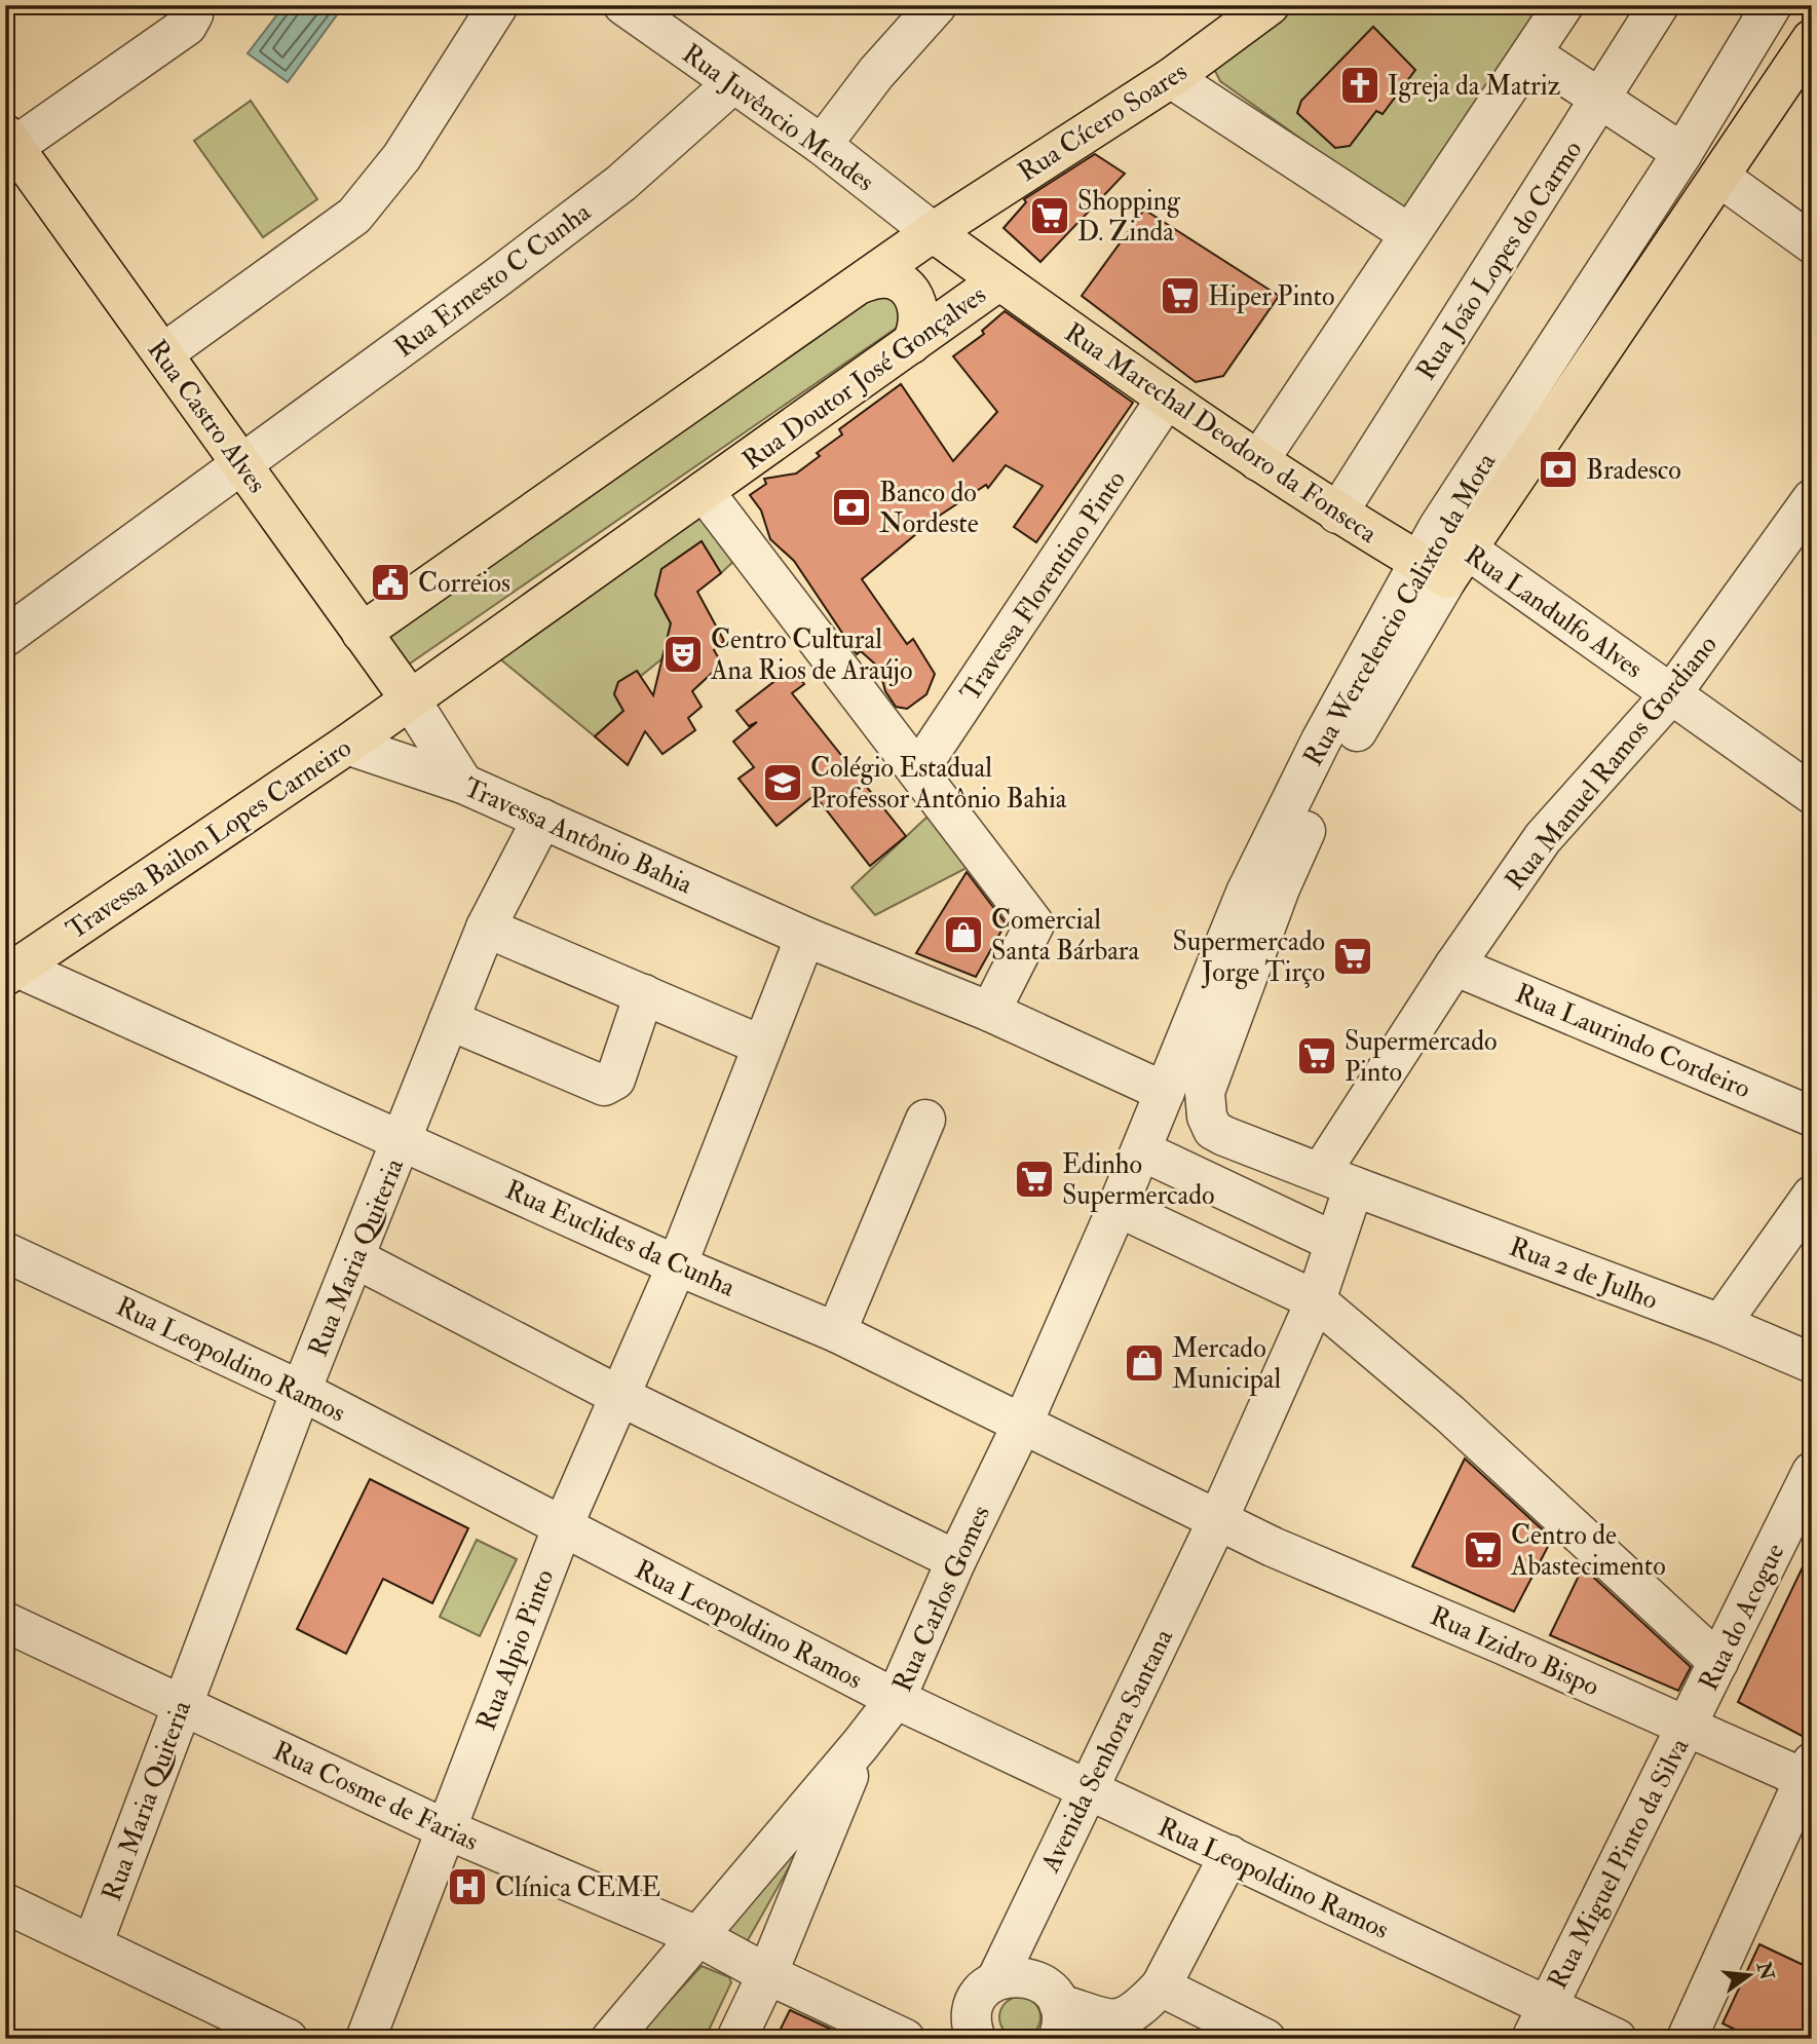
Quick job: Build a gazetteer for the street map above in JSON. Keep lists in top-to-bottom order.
{
  "streets": {
    "main road": [
      "Rua Cícero Soares",
      "Rua Doutor José Gonçalves",
      "Rua Castro Alves",
      "Rua Marechal Deodoro da Fonseca",
      "Rua Wercelencio Calixto da Mota",
      "Travessa Bailon Lopes Carneiro"
    ],
    "street": [
      "Rua Juvêncio Mendes",
      "Rua João Lopes do Carmo",
      "Rua Ernesto C Cunha",
      "Travessa Florentino Pinto",
      "Rua Landulfo Alves",
      "Rua Manuel Ramos Gordiano",
      "Travessa Antônio Bahia",
      "Rua Laurindo Cordeiro",
      "Rua Euclides da Cunha",
      "Rua Maria Quiteria",
      "Rua 2 de Julho",
      "Rua Leopoldino Ramos",
      "Rua Carlos Gomes",
      "Rua do Acogue",
      "Rua Alpio Pinto",
      "Rua Izidro Bispo",
      "Avenida Senhora Santana",
      "Rua Cosme de Farias",
      "Rua Miguel Pinto da Silva"
    ]
  },
  "crossings": [
    ["Rua Juvêncio Mendes", "Rua Cícero Soares"],
    ["Rua Juvêncio Mendes", "Rua Ernesto C Cunha"],
    ["Rua Juvêncio Mendes", "Rua Doutor José Gonçalves"],
    ["Rua Cícero Soares", "Rua Doutor José Gonçalves"],
    ["Rua João Lopes do Carmo", "Rua Marechal Deodoro da Fonseca"],
    ["Rua Ernesto C Cunha", "Rua Castro Alves"],
    ["Rua Doutor José Gonçalves", "Rua Castro Alves"],
    ["Rua Doutor José Gonçalves", "Rua Marechal Deodoro da Fonseca"],
    ["Rua Doutor José Gonçalves", "Travessa Bailon Lopes Carneiro"],
    ["Rua Castro Alves", "Travessa Bailon Lopes Carneiro"],
    ["Rua Marechal Deodoro da Fonseca", "Travessa Florentino Pinto"],
    ["Rua Marechal Deodoro da Fonseca", "Rua Wercelencio Calixto da Mota"],
    ["Rua Marechal Deodoro da Fonseca", "Rua Landulfo Alves"],
    ["Rua Wercelencio Calixto da Mota", "Rua Landulfo Alves"],
    ["Rua Wercelencio Calixto da Mota", "Travessa Antônio Bahia"],
    ["Rua Wercelencio Calixto da Mota", "Rua 2 de Julho"],
    ["Rua Wercelencio Calixto da Mota", "Rua Carlos Gomes"],
    ["Rua Landulfo Alves", "Rua Manuel Ramos Gordiano"],
    ["Rua Manuel Ramos Gordiano", "Rua Laurindo Cordeiro"],
    ["Rua Manuel Ramos Gordiano", "Rua 2 de Julho"],
    ["Rua Manuel Ramos Gordiano", "Avenida Senhora Santana"],
    ["Travessa Antônio Bahia", "Travessa Bailon Lopes Carneiro"],
    ["Travessa Antônio Bahia", "Rua Maria Quiteria"],
    ["Travessa Antônio Bahia", "Rua Carlos Gomes"],
    ["Travessa Bailon Lopes Carneiro", "Rua Euclides da Cunha"],
    ["Rua Euclides da Cunha", "Rua Maria Quiteria"],
    ["Rua Euclides da Cunha", "Rua Carlos Gomes"],
    ["Rua Euclides da Cunha", "Rua Alpio Pinto"],
    ["Rua Euclides da Cunha", "Rua Izidro Bispo"],
    ["Rua Euclides da Cunha", "Avenida Senhora Santana"],
    ["Rua Maria Quiteria", "Rua Leopoldino Ramos"],
    ["Rua Maria Quiteria", "Rua Cosme de Farias"],
    ["Rua Leopoldino Ramos", "Rua Carlos Gomes"],
    ["Rua Leopoldino Ramos", "Rua Alpio Pinto"],
    ["Rua Leopoldino Ramos", "Avenida Senhora Santana"],
    ["Rua Leopoldino Ramos", "Rua Miguel Pinto da Silva"],
    ["Rua Carlos Gomes", "Rua Cosme de Farias"],
    ["Rua do Acogue", "Rua Izidro Bispo"],
    ["Rua do Acogue", "Rua Miguel Pinto da Silva"],
    ["Rua Alpio Pinto", "Rua Cosme de Farias"],
    ["Rua Izidro Bispo", "Avenida Senhora Santana"],
    ["Rua Izidro Bispo", "Rua Miguel Pinto da Silva"]
  ],
  "places": {
    "church": ["Igreja da Matriz"],
    "supermarket": [
      "Shopping D. Zinda",
      "Hiper Pinto",
      "Supermercado Jorge Tirço",
      "Supermercado Pinto",
      "Edinho Supermercado",
      "Centro de Abastecimento"
    ],
    "bank": ["Bradesco", "Banco do Nordeste"],
    "public building": ["Correios"],
    "theatre": ["Centro Cultural Ana Rios de Araújo"],
    "school or university": ["Colégio Estadual Professor Antônio Bahia"],
    "shop": ["Comercial Santa Bárbara", "Mercado Municipal"],
    "hospital": ["Clínica CEME"]
  },
  "north": "right"
}
